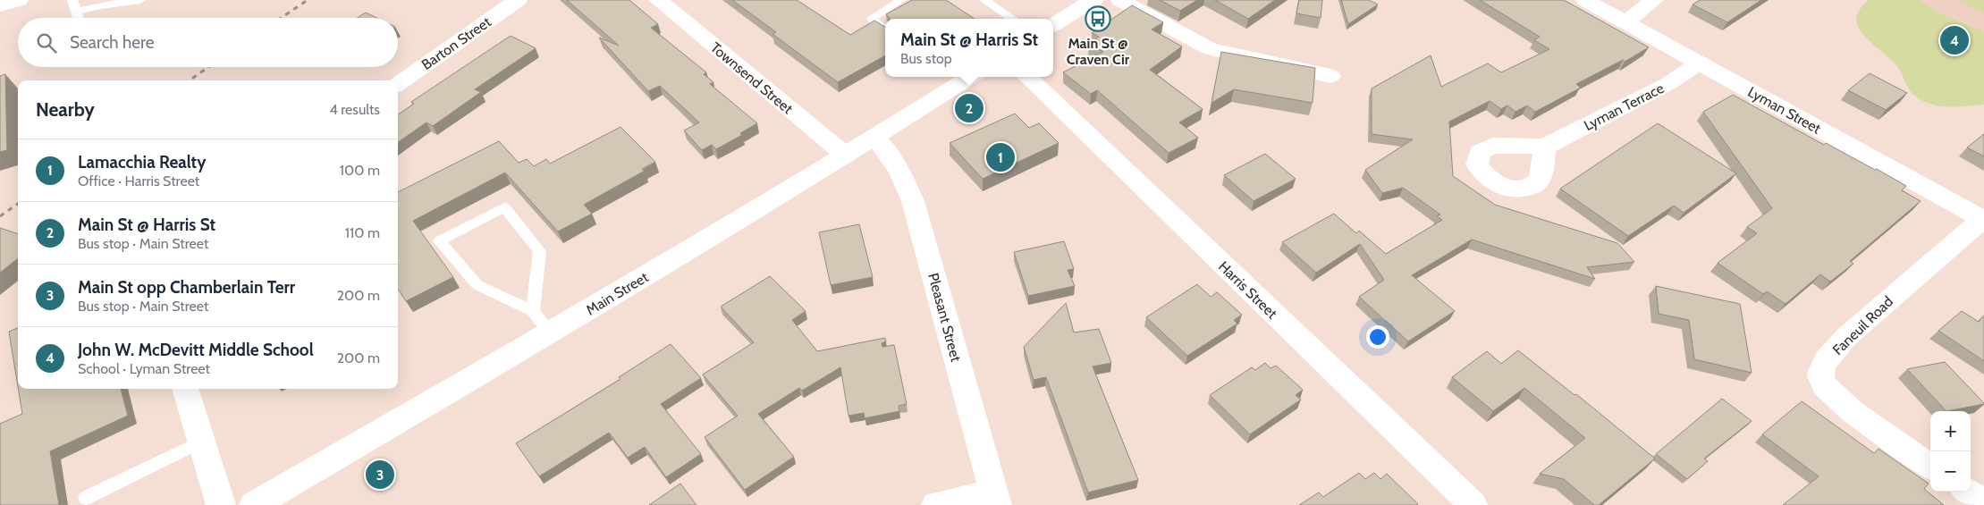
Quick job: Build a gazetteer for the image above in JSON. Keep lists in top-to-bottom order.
{
  "streets": {
    "street": [
      "Barton Street",
      "Townsend Street",
      "Lyman Terrace",
      "Lyman Street",
      "Harris Street",
      "Main Street",
      "Pleasant Street",
      "Faneuil Road"
    ]
  },
  "crossings": [
    ["Townsend Street", "Main Street"],
    ["Lyman Terrace", "Lyman Street"],
    ["Lyman Street", "Faneuil Road"],
    ["Main Street", "Pleasant Street"]
  ],
  "places": {
    "bus stop": ["Main St @ Craven Cir"]
  },
  "page": {
    "search": "Search here",
    "popup": ["Main St @ Harris St", "Bus stop"],
    "pins": [
      "4",
      "2",
      "1",
      "3"
    ],
    "heading": ["Nearby", "4 results"],
    "list": [
      {
        "mark": "1",
        "name": "Lamacchia Realty",
        "note": "Office · Harris Street",
        "value": "100 m"
      },
      {
        "mark": "2",
        "name": "Main St @ Harris St",
        "note": "Bus stop · Main Street",
        "value": "110 m"
      },
      {
        "mark": "3",
        "name": "Main St opp Chamberlain Terr",
        "note": "Bus stop · Main Street",
        "value": "200 m"
      },
      {
        "mark": "4",
        "name": "John W. McDevitt Middle School",
        "note": "School · Lyman Street",
        "value": "200 m"
      }
    ],
    "map_buttons": ["+", "−"]
  }
}
